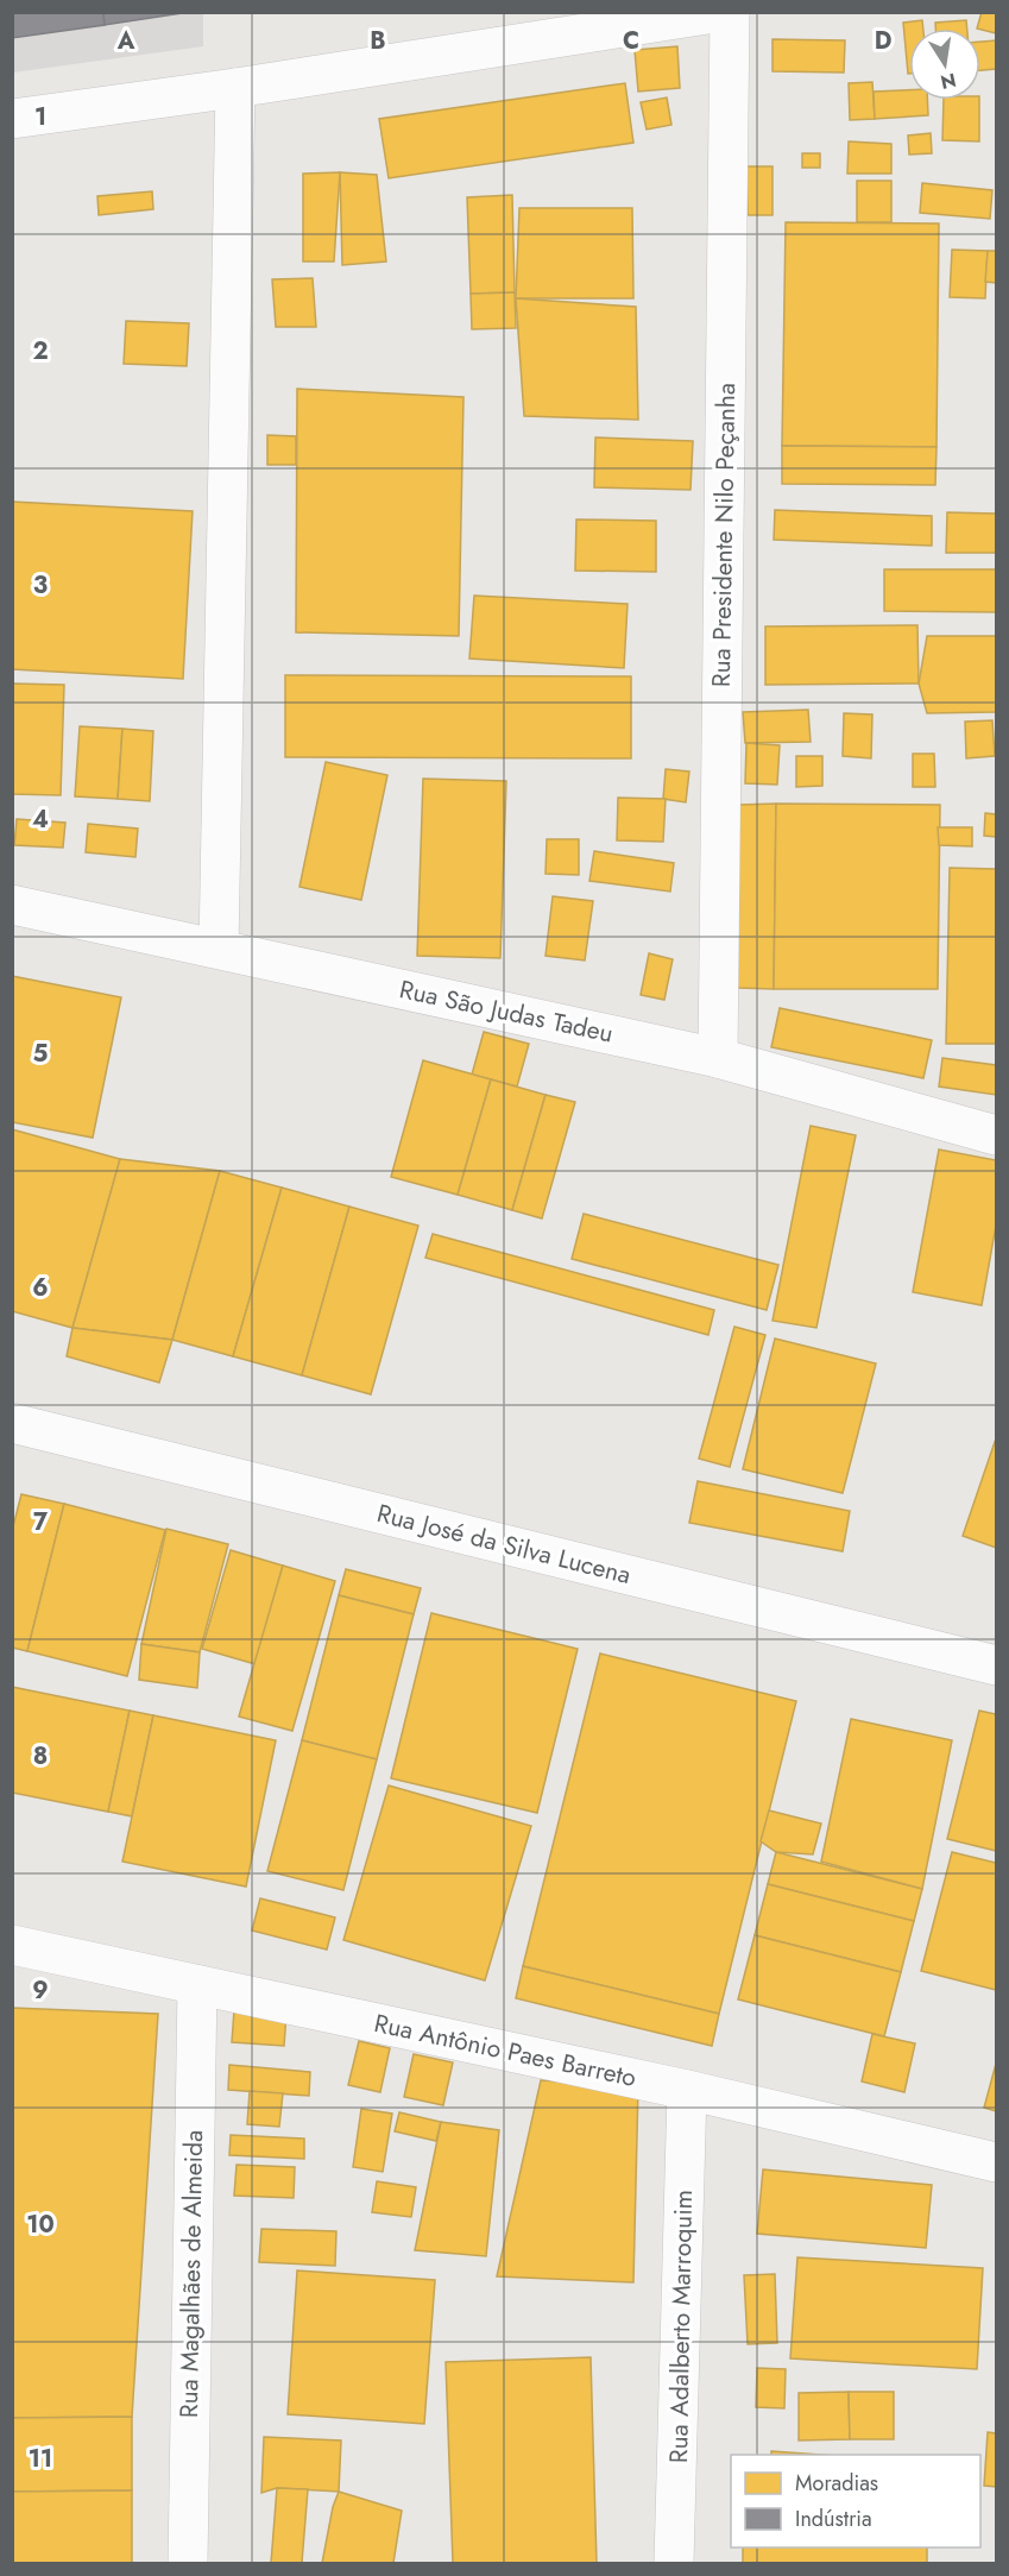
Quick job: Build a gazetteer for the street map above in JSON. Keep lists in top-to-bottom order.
{
  "streets": {
    "street": [
      "Rua Presidente Nilo Peçanha",
      "Rua São Judas Tadeu",
      "Rua José da Silva Lucena",
      "Rua Antônio Paes Barreto",
      "Rua Magalhães de Almeida",
      "Rua Adalberto Marroquim"
    ]
  },
  "crossings": [
    ["Rua Presidente Nilo Peçanha", "Rua São Judas Tadeu"],
    ["Rua Antônio Paes Barreto", "Rua Magalhães de Almeida"],
    ["Rua Antônio Paes Barreto", "Rua Adalberto Marroquim"]
  ],
  "legend": ["Moradias", "Indústria"],
  "north": "bottom",
  "grid": {
    "columns": [
      "A",
      "B",
      "C",
      "D"
    ],
    "rows": [
      "1",
      "2",
      "3",
      "4",
      "5",
      "6",
      "7",
      "8",
      "9",
      "10",
      "11"
    ]
  }
}
